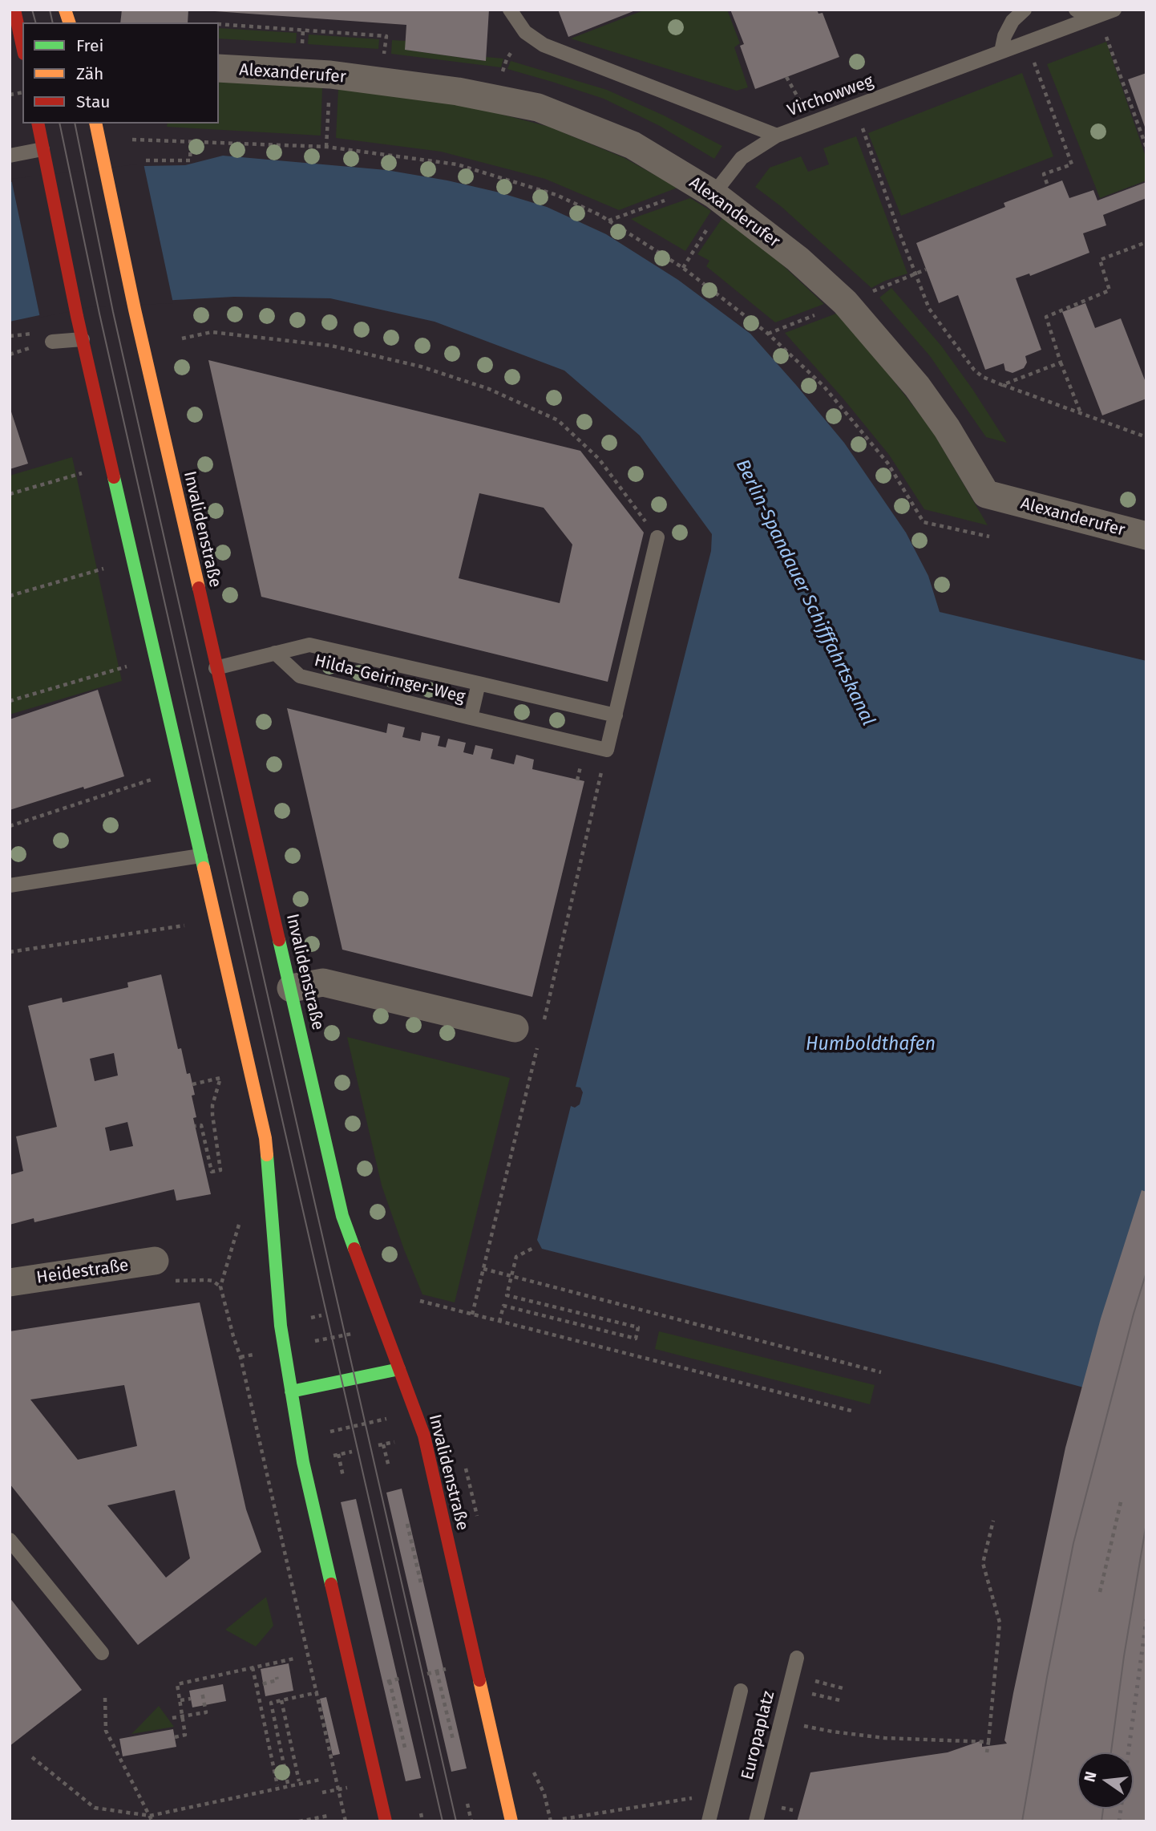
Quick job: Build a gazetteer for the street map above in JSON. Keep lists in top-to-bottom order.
{
  "streets": {
    "main road": ["Invalidenstraße"],
    "street": ["Alexanderufer", "Heidestraße"],
    "lane": ["Virchowweg", "Hilda-Geiringer-Weg", "Europaplatz"]
  },
  "crossings": [
    ["Invalidenstraße", "Hilda-Geiringer-Weg"]
  ],
  "water": ["Berlin-Spandauer Schifffahrtskanal", "Humboldthafen"],
  "legend": ["Frei", "Zäh", "Stau"],
  "north": "left"
}
